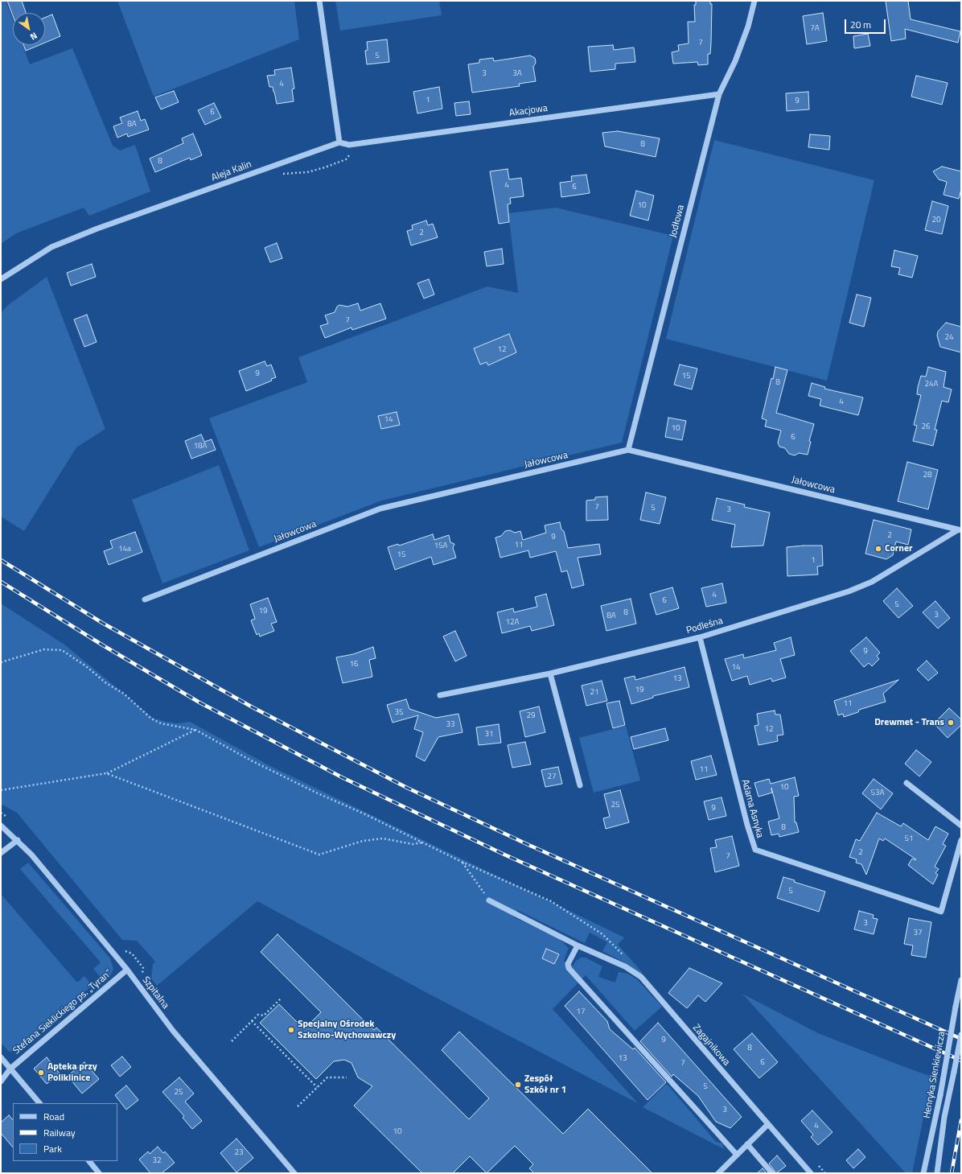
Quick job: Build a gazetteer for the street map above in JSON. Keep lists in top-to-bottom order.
{
  "streets": {
    "street": [
      "Akacjowa",
      "Aleja Kalin",
      "Jodłowa",
      "Jałowcowa",
      "Podleśna",
      "Adama Asnyka",
      "Szpitalna",
      "Stefana Sieklickiego ps. „Tyran”",
      "Zagajnikowa",
      "Henryka Sienkiewicza"
    ]
  },
  "crossings": [
    ["Akacjowa", "Aleja Kalin"],
    ["Akacjowa", "Jodłowa"],
    ["Jodłowa", "Jałowcowa"],
    ["Jałowcowa", "Podleśna"],
    ["Podleśna", "Adama Asnyka"],
    ["Szpitalna", "Stefana Sieklickiego ps. „Tyran”"]
  ],
  "places": [
    "Corner",
    "Drewmet - Trans",
    "Specjalny Ośrodek Szkolno-Wychowawczy",
    "Apteka przy Poliklinice",
    "Zespół Szkół nr 1"
  ],
  "house_numbers": [
    "7A",
    "7",
    "5",
    "3",
    "3A",
    "4",
    "1",
    "9",
    "6",
    "8A",
    "8",
    "8",
    "4",
    "6",
    "10",
    "20",
    "2",
    "7",
    "24",
    "12",
    "9",
    "15",
    "8",
    "24A",
    "4",
    "14",
    "26",
    "10",
    "6",
    "18A",
    "28",
    "7",
    "5",
    "3",
    "2",
    "9",
    "11",
    "15A",
    "14a",
    "15",
    "1",
    "4",
    "6",
    "5",
    "19",
    "8",
    "3",
    "8A",
    "12A",
    "9",
    "16",
    "14",
    "13",
    "19",
    "21",
    "11",
    "35",
    "29",
    "33",
    "12",
    "31",
    "11",
    "27",
    "10",
    "53A",
    "25",
    "9",
    "8",
    "51",
    "2",
    "7",
    "5",
    "3",
    "37",
    "17",
    "9",
    "8",
    "13",
    "6",
    "7",
    "5",
    "25",
    "3",
    "4",
    "10",
    "23",
    "32"
  ],
  "legend": ["Road", "Railway", "Park"],
  "scale_bar": "20 m",
  "north": "bottom right"
}
